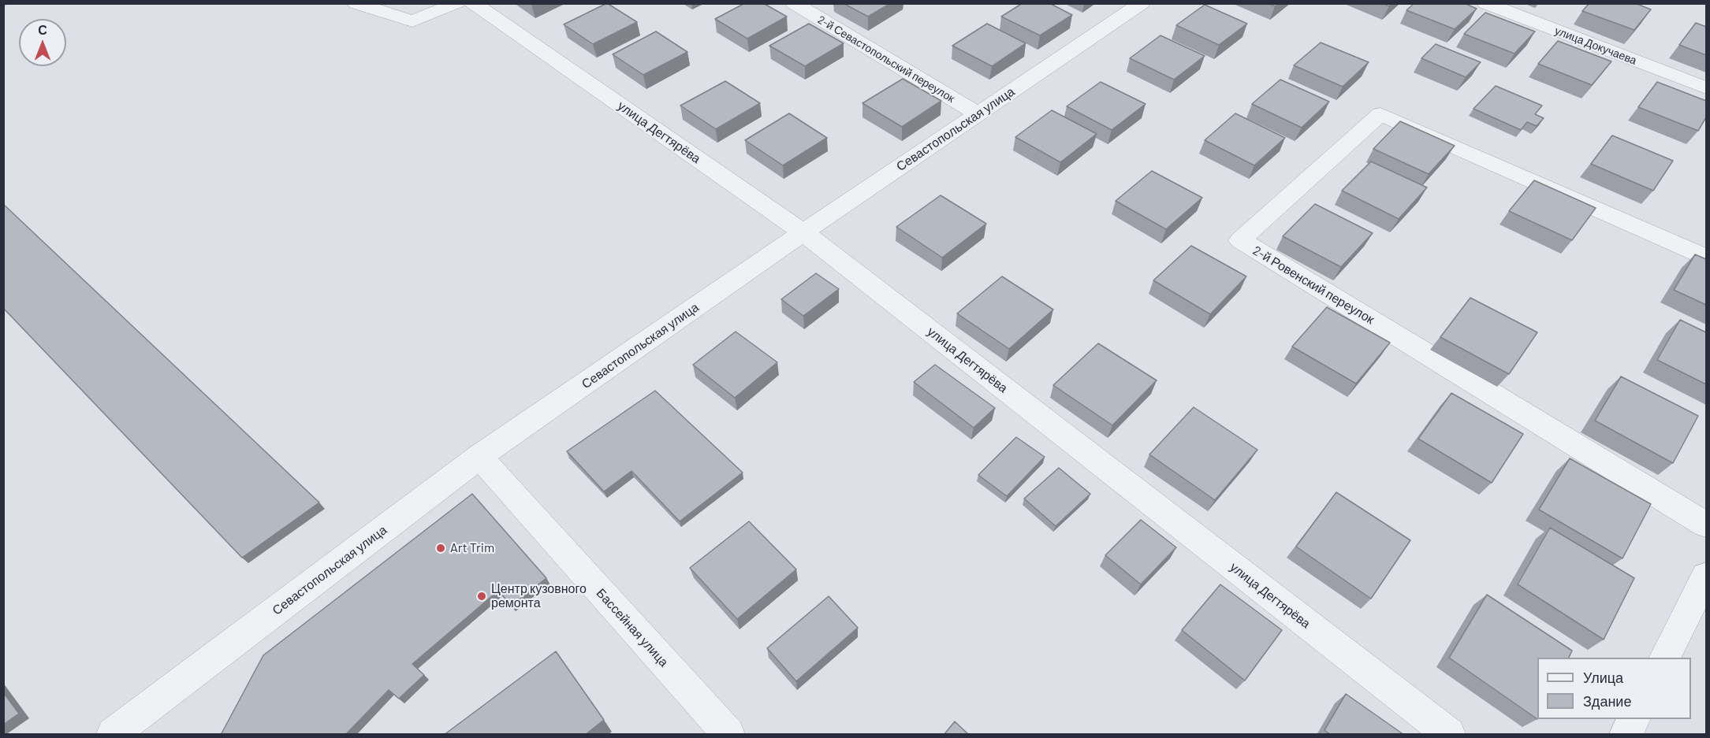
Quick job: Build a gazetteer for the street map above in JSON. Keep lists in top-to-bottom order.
{
  "streets": {
    "street": [
      "улица Докучаева",
      "2-й Севастопольский переулок",
      "Севастопольская улица",
      "улица Дегтярёва",
      "2-й Ровенский переулок",
      "Бассейная улица"
    ]
  },
  "crossings": [
    ["2-й Севастопольский переулок", "Севастопольская улица"],
    ["Севастопольская улица", "улица Дегтярёва"],
    ["Севастопольская улица", "Бассейная улица"]
  ],
  "places": ["Art Trim", "Центр кузовного ремонта"],
  "legend": ["Улица", "Здание"],
  "north": "top"
}
